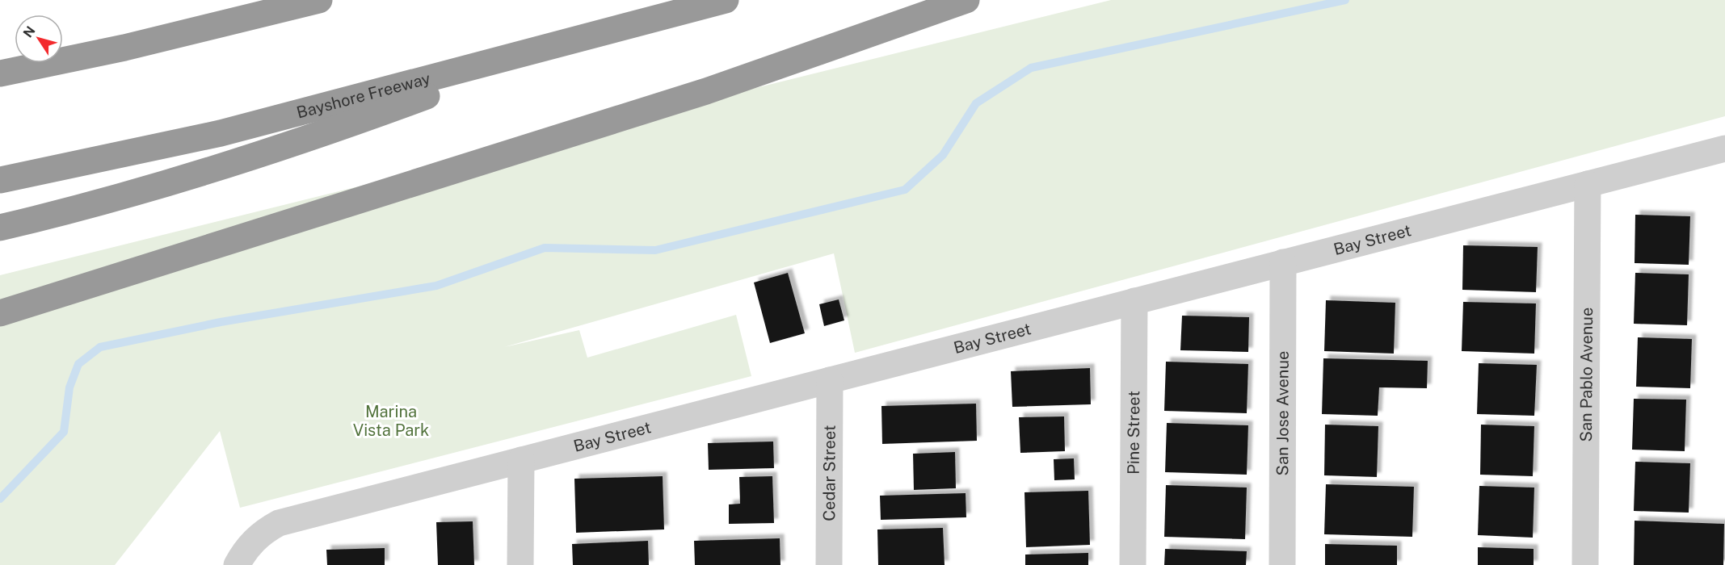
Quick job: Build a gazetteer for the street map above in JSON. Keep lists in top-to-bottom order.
{
  "streets": {
    "highway": ["Bayshore Freeway"],
    "street": [
      "Bay Street",
      "San Pablo Avenue",
      "San Jose Avenue",
      "Pine Street",
      "Cedar Street"
    ]
  },
  "crossings": [
    ["Bay Street", "San Pablo Avenue"],
    ["Bay Street", "San Jose Avenue"],
    ["Bay Street", "Pine Street"],
    ["Bay Street", "Cedar Street"]
  ],
  "parks": ["Marina Vista Park"],
  "north": "top left"
}
